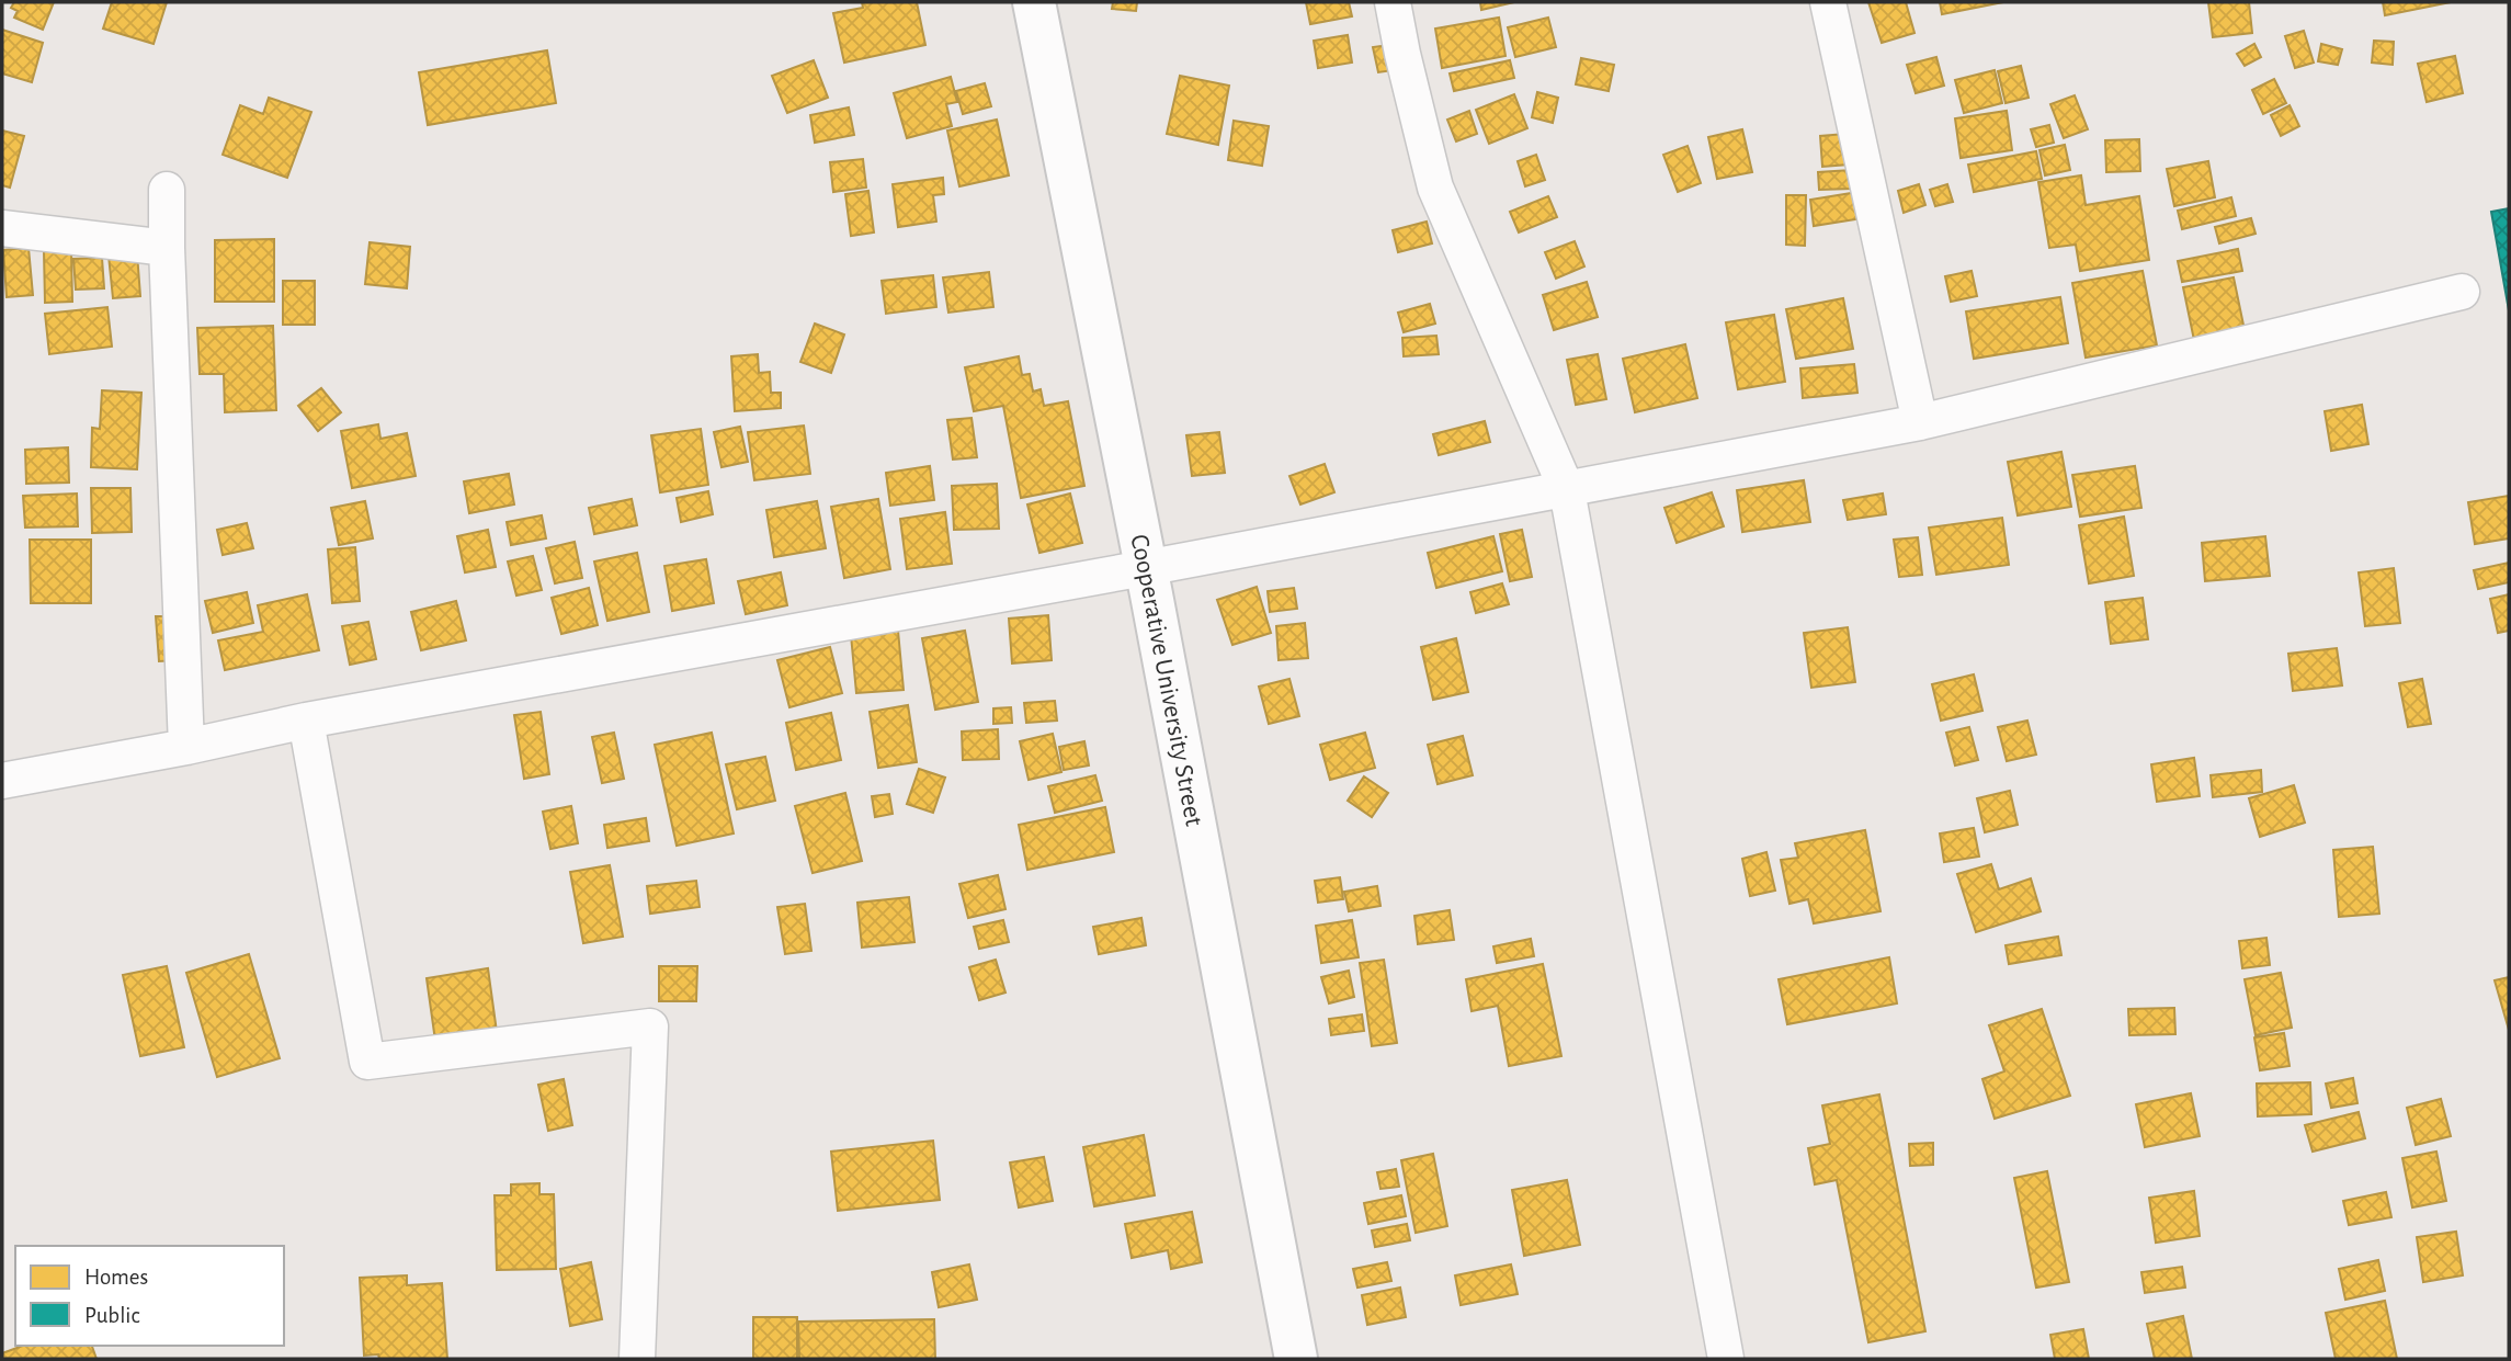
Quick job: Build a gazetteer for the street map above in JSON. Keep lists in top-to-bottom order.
{
  "streets": {
    "street": ["Cooperative University Street"]
  },
  "legend": ["Homes", "Public"]
}
